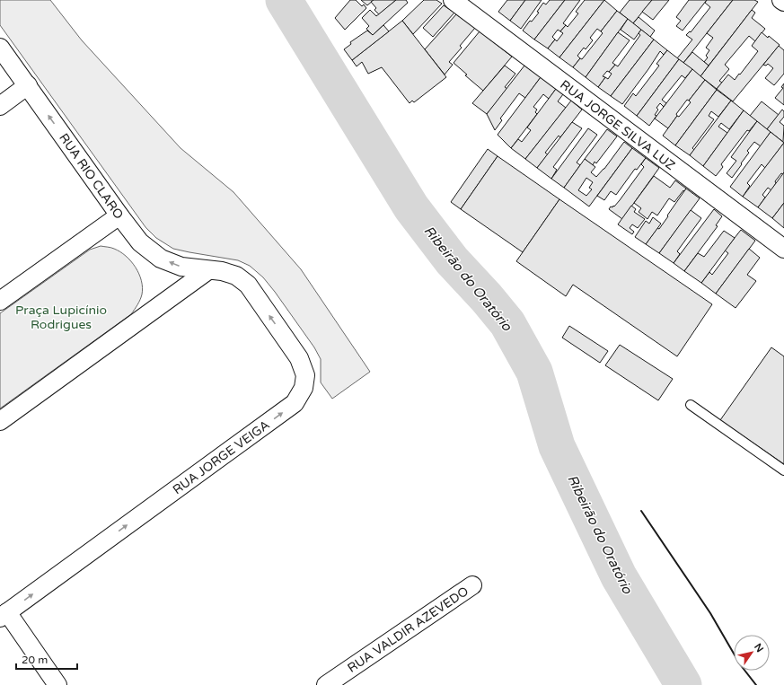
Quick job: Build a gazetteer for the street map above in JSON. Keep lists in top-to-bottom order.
{
  "streets": {
    "street": [
      "RUA JORGE SILVA LUZ",
      "RUA RIO CLARO",
      "RUA JORGE VEIGA",
      "RUA VALDIR AZEVEDO"
    ]
  },
  "crossings": [
    ["RUA RIO CLARO", "RUA JORGE VEIGA"]
  ],
  "one_way": ["RUA RIO CLARO"],
  "water": ["Ribeirão do Oratório"],
  "parks": ["Praça Lupicínio Rodrigues"],
  "scale_bar": "20 m",
  "north": "top right"
}
